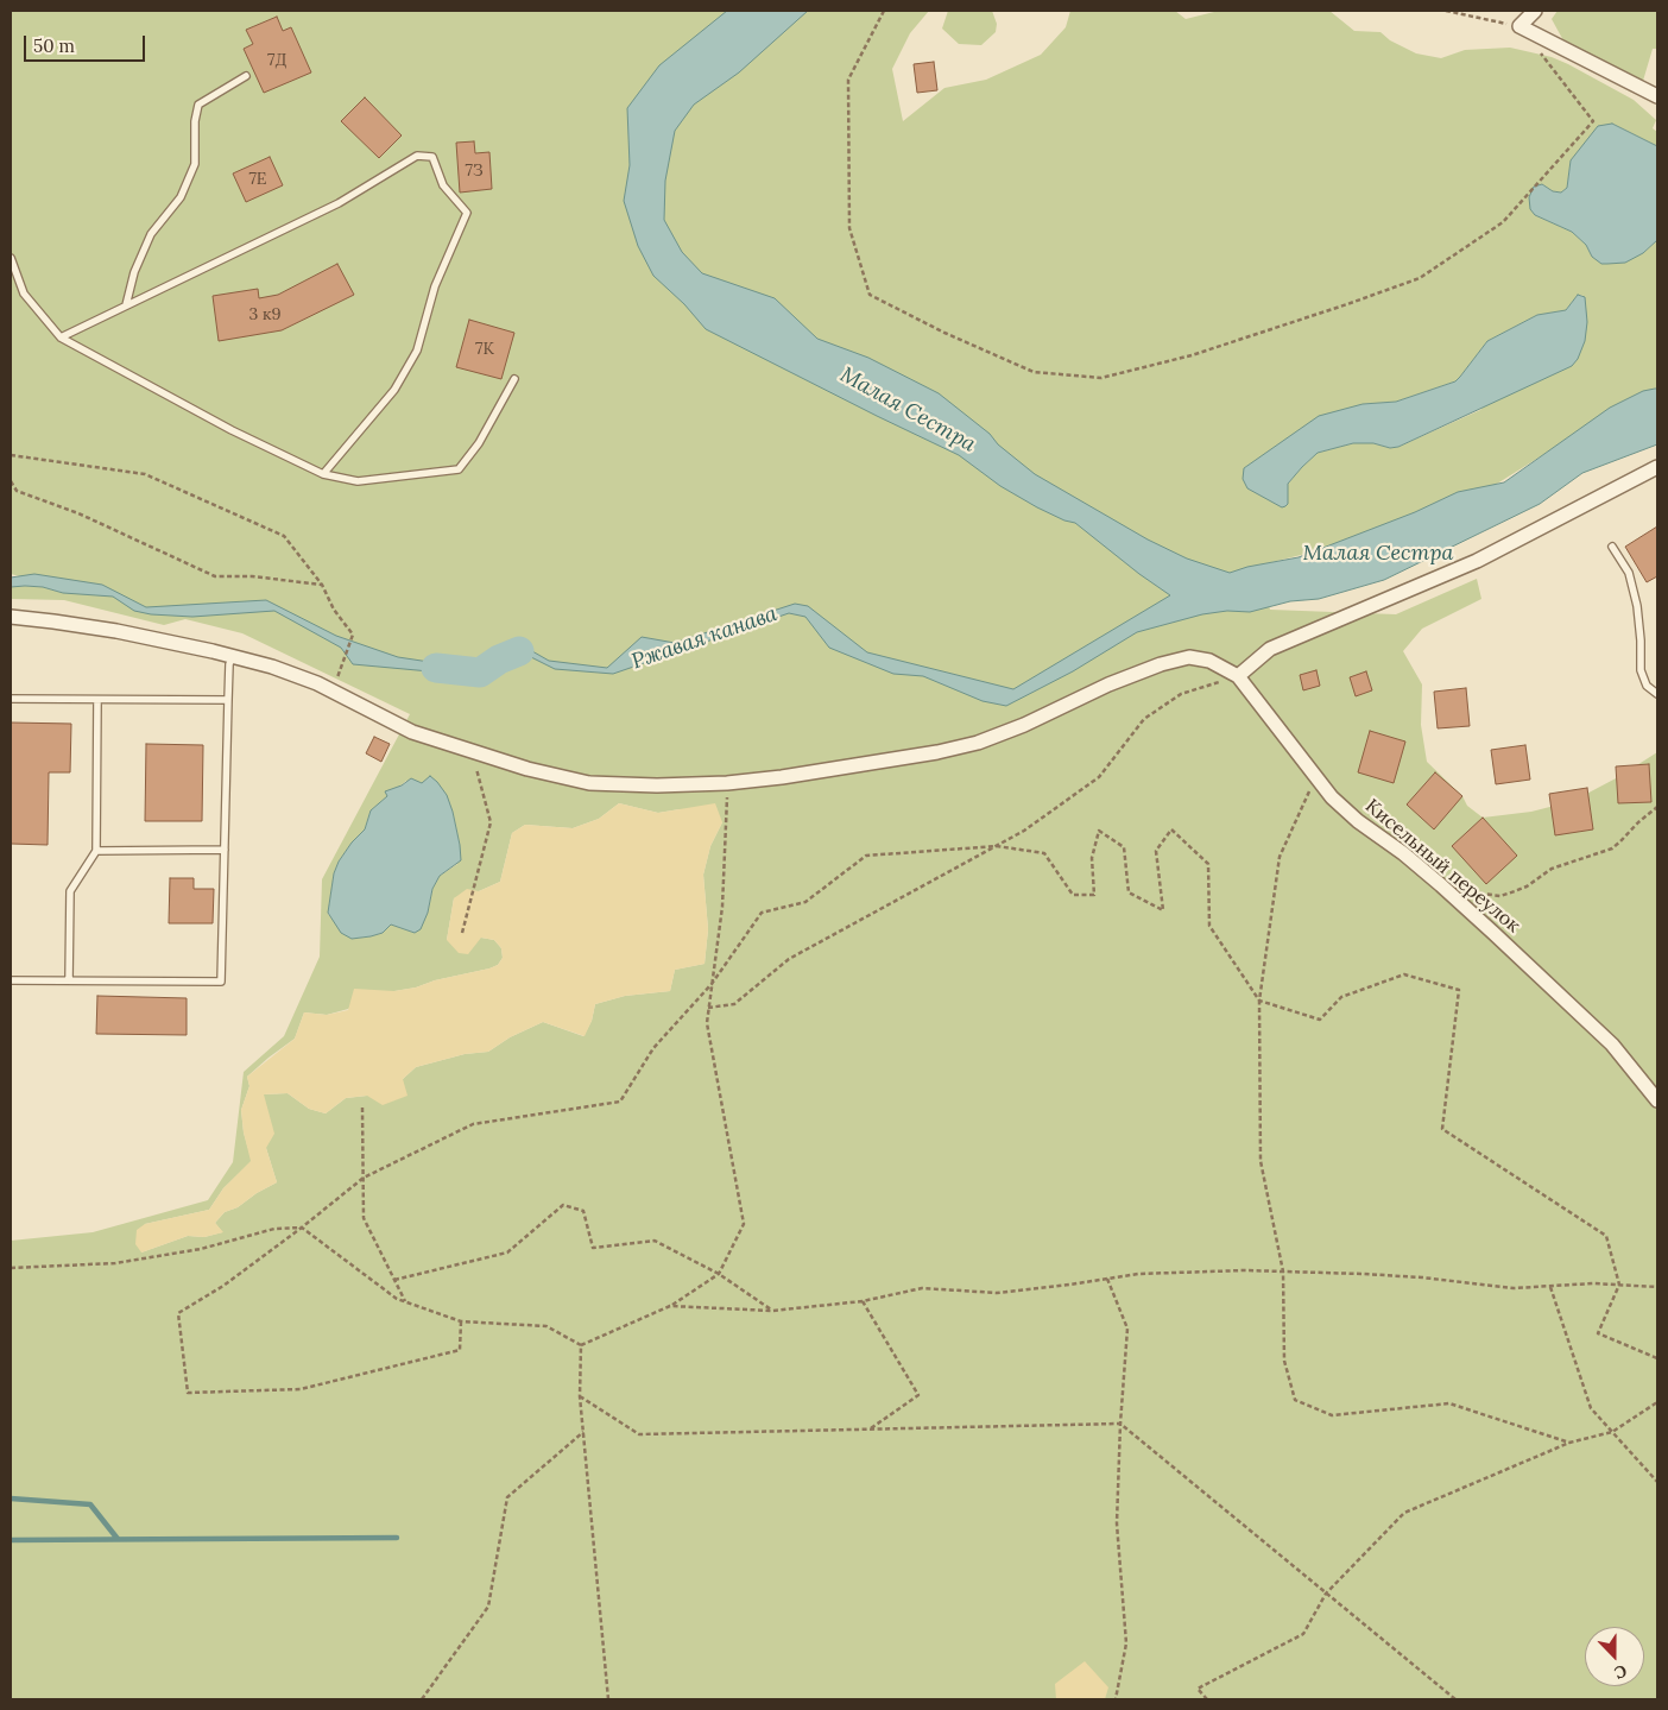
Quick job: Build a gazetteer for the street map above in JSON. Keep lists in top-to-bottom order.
{
  "streets": {
    "street": ["Кисельный переулок"]
  },
  "water": ["Малая Сестра", "Ржавая канава"],
  "house_numbers": [
    "7Д",
    "7З",
    "7Е",
    "3 к9",
    "7К"
  ],
  "scale_bar": "50 m",
  "north": "bottom"
}
